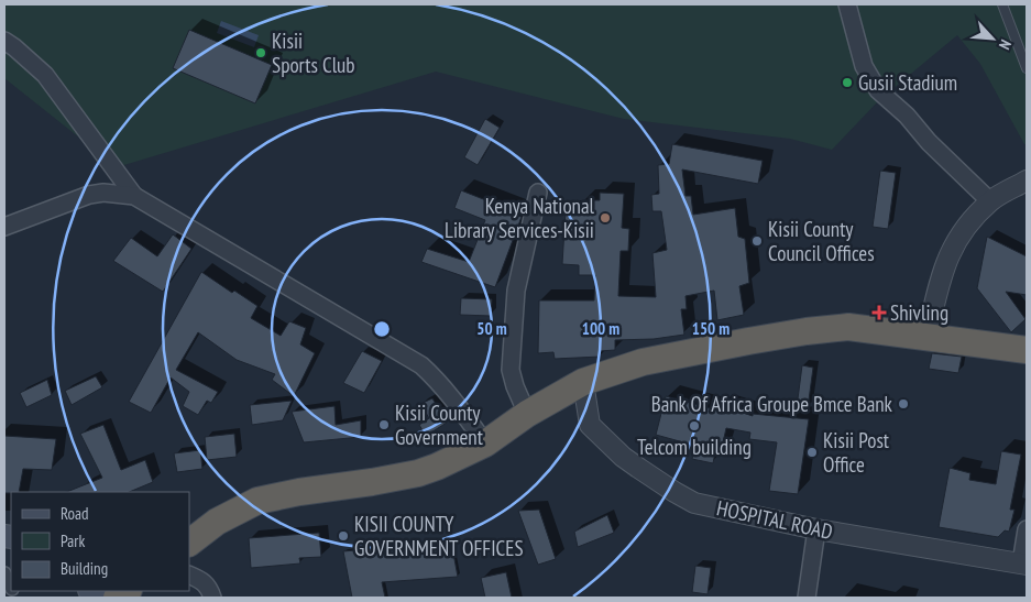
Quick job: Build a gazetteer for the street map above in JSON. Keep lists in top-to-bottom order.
{
  "streets": {
    "street": ["HOSPITAL ROAD"]
  },
  "places": {
    "other": [
      "Kisii Sports Club",
      "Gusii Stadium",
      "Kenya National Library Services-Kisii",
      "Kisii County Council Offices",
      "Bank Of Africa Groupe Bmce Bank",
      "Kisii County Government",
      "Telcom building",
      "Kisii Post Office",
      "KISII COUNTY GOVERNMENT OFFICES"
    ],
    "health": ["Shivling"]
  },
  "legend": ["Road", "Park", "Building"],
  "north": "bottom right",
  "rings": ["50 m", "100 m", "150 m"]
}
